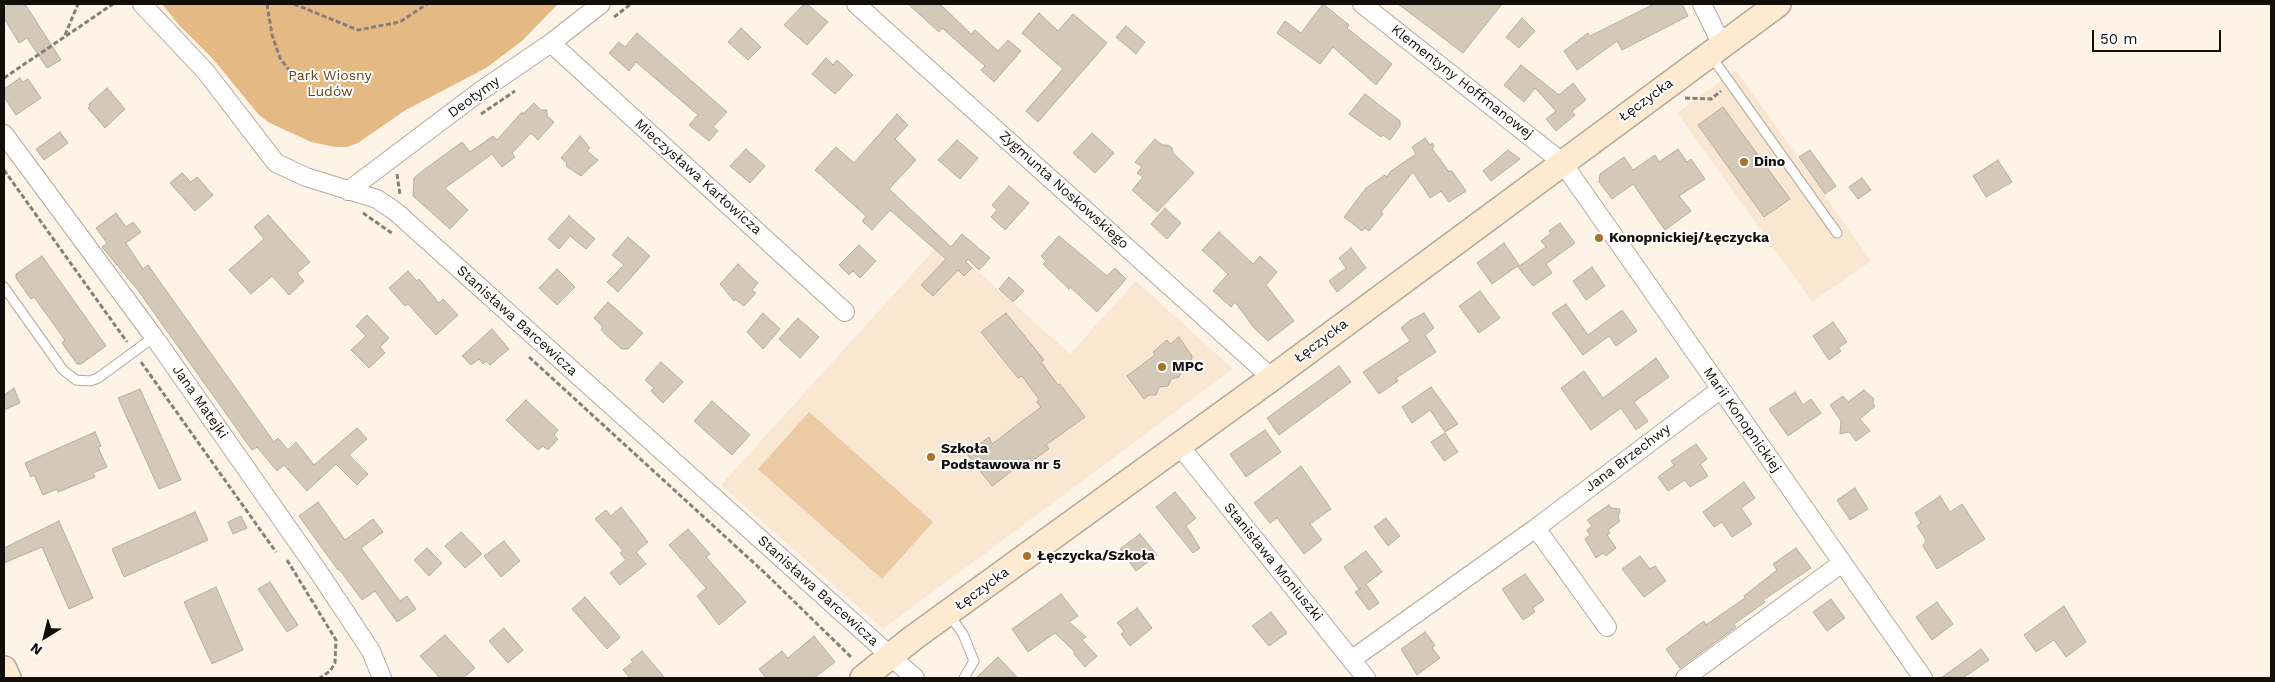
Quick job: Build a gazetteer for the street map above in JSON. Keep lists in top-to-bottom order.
{
  "streets": {
    "street": [
      "Klementyny Hoffmanowej",
      "Deotymy",
      "Łęczycka",
      "Mieczysława Karłowicza",
      "Zygmunta Noskowskiego",
      "Stanisława Barcewicza",
      "Jana Matejki",
      "Marii Konopnickiej",
      "Jana Brzechwy",
      "Stanisława Moniuszki"
    ]
  },
  "crossings": [
    ["Klementyny Hoffmanowej", "Łęczycka"],
    ["Klementyny Hoffmanowej", "Marii Konopnickiej"],
    ["Deotymy", "Mieczysława Karłowicza"],
    ["Deotymy", "Stanisława Barcewicza"],
    ["Łęczycka", "Zygmunta Noskowskiego"],
    ["Łęczycka", "Stanisława Barcewicza"],
    ["Łęczycka", "Marii Konopnickiej"],
    ["Łęczycka", "Stanisława Moniuszki"],
    ["Marii Konopnickiej", "Jana Brzechwy"],
    ["Jana Brzechwy", "Stanisława Moniuszki"]
  ],
  "parks": ["Park Wiosny Ludów"],
  "places": [
    "Dino",
    "Konopnickiej/Łęczycka",
    "MPC",
    "Szkoła Podstawowa nr 5",
    "Łęczycka/Szkoła"
  ],
  "scale_bar": "50 m",
  "north": "bottom left"
}
